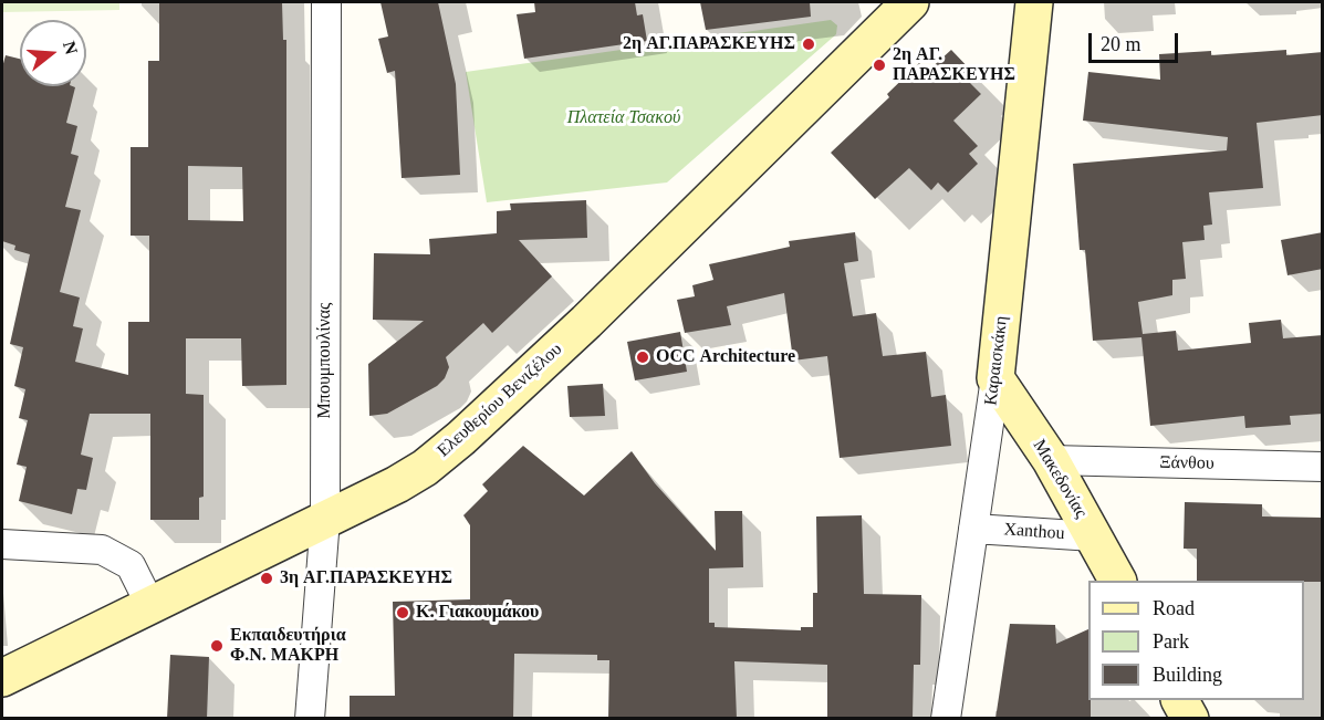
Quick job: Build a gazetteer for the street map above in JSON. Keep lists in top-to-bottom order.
{
  "streets": {
    "street": [
      "Μπουμπουλίνας",
      "Καραισκάκη",
      "Ελευθερίου Βενιζέλου",
      "Ξάνθου",
      "Μακεδονίας",
      "Xanthou"
    ]
  },
  "crossings": [
    ["Μπουμπουλίνας", "Ελευθερίου Βενιζέλου"],
    ["Καραισκάκη", "Μακεδονίας"],
    ["Καραισκάκη", "Xanthou"],
    ["Ξάνθου", "Μακεδονίας"],
    ["Μακεδονίας", "Xanthou"]
  ],
  "parks": ["Πλατεία Τσακού"],
  "places": [
    "2η ΑΓ.ΠΑΡΑΣΚΕΥΗΣ",
    "2η ΑΓ. ΠΑΡΑΣΚΕΥΗΣ",
    "OCC Architecture",
    "3η ΑΓ.ΠΑΡΑΣΚΕΥΗΣ",
    "Κ. Γιακουμάκου",
    "Εκπαιδευτήρια Φ.Ν. ΜΑΚΡΗ"
  ],
  "legend": ["Road", "Park", "Building"],
  "scale_bar": "20 m",
  "north": "right"
}
